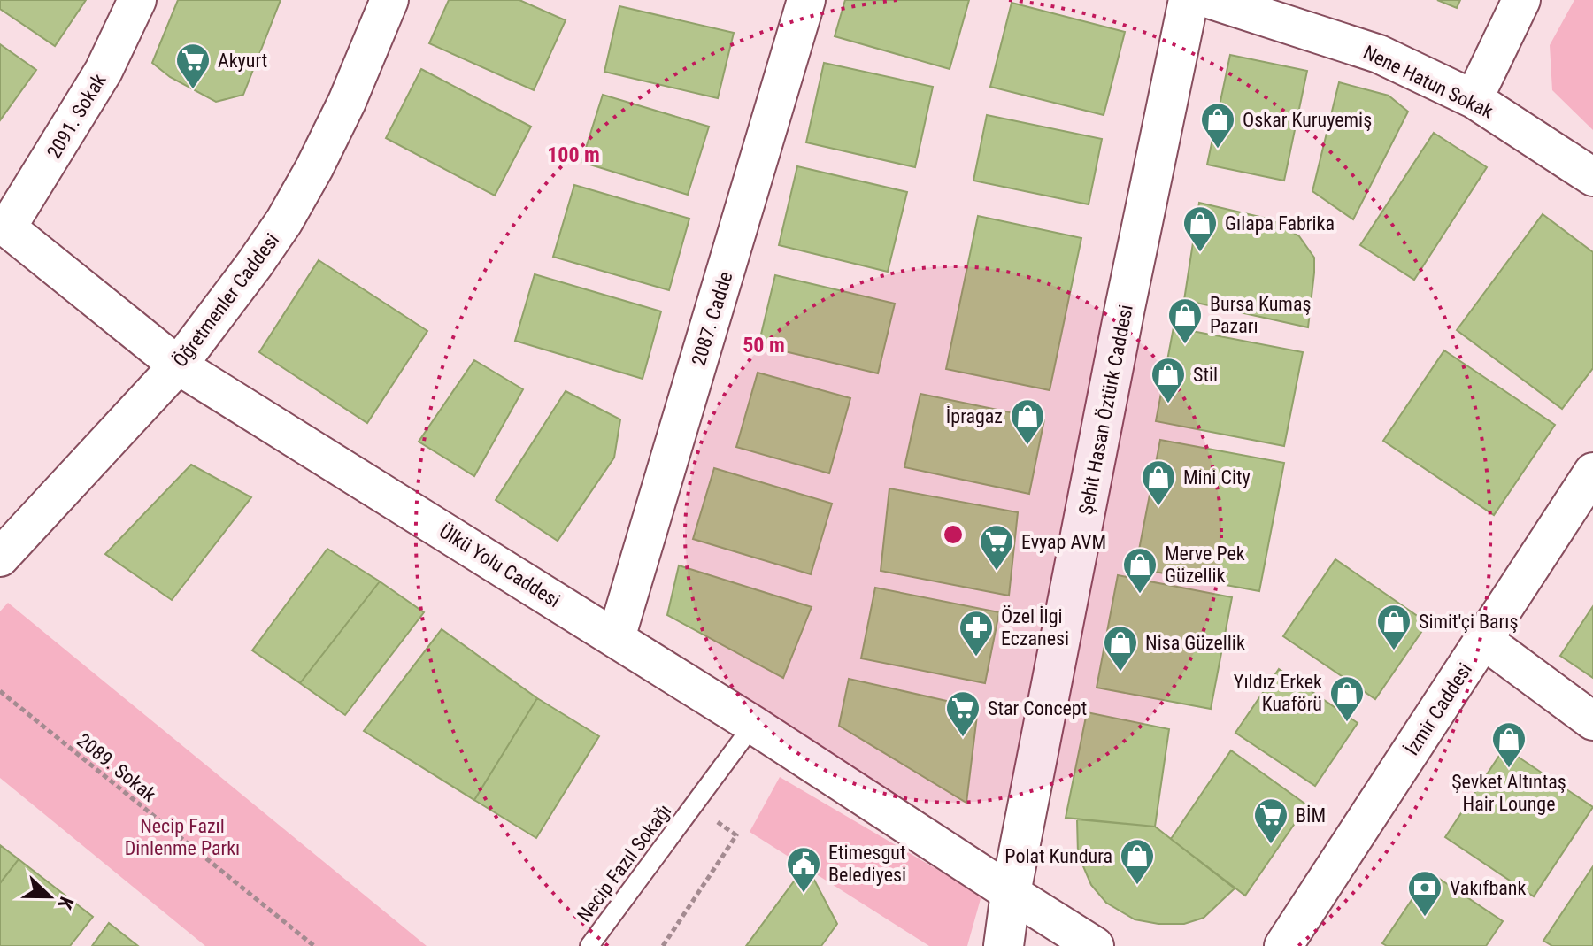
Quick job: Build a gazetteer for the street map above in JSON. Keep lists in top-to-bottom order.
{
  "streets": {
    "street": [
      "Nene Hatun Sokak",
      "2091. Sokak",
      "Öğretmenler Caddesi",
      "2087. Cadde",
      "Şehit Hasan Öztürk Caddesi",
      "Ülkü Yolu Caddesi",
      "İzmir Caddesi"
    ],
    "lane": ["Necip Fazıl Sokağı"],
    "path": ["2089. Sokak"]
  },
  "crossings": [
    ["2091. Sokak", "Ülkü Yolu Caddesi"],
    ["Öğretmenler Caddesi", "Ülkü Yolu Caddesi"],
    ["2087. Cadde", "Ülkü Yolu Caddesi"],
    ["Şehit Hasan Öztürk Caddesi", "Ülkü Yolu Caddesi"],
    ["Ülkü Yolu Caddesi", "Necip Fazıl Sokağı"]
  ],
  "parks": ["Necip Fazıl Dinlenme Parkı"],
  "places": {
    "supermarket": [
      "Akyurt",
      "Evyap AVM",
      "Star Concept",
      "BİM"
    ],
    "shop": [
      "Oskar Kuruyemiş",
      "Gılapa Fabrika",
      "Bursa Kumaş Pazarı",
      "Stil",
      "İpragaz",
      "Mini City",
      "Merve Pek Güzellik",
      "Simit'çi Barış",
      "Nisa Güzellik",
      "Yıldız Erkek Kuaförü",
      "Şevket Altıntaş Hair Lounge",
      "Polat Kundura"
    ],
    "pharmacy": ["Özel İlgi Eczanesi"],
    "public building": ["Etimesgut Belediyesi"],
    "bank": ["Vakıfbank"]
  },
  "north": "right",
  "rings": ["100 m", "50 m"]
}
